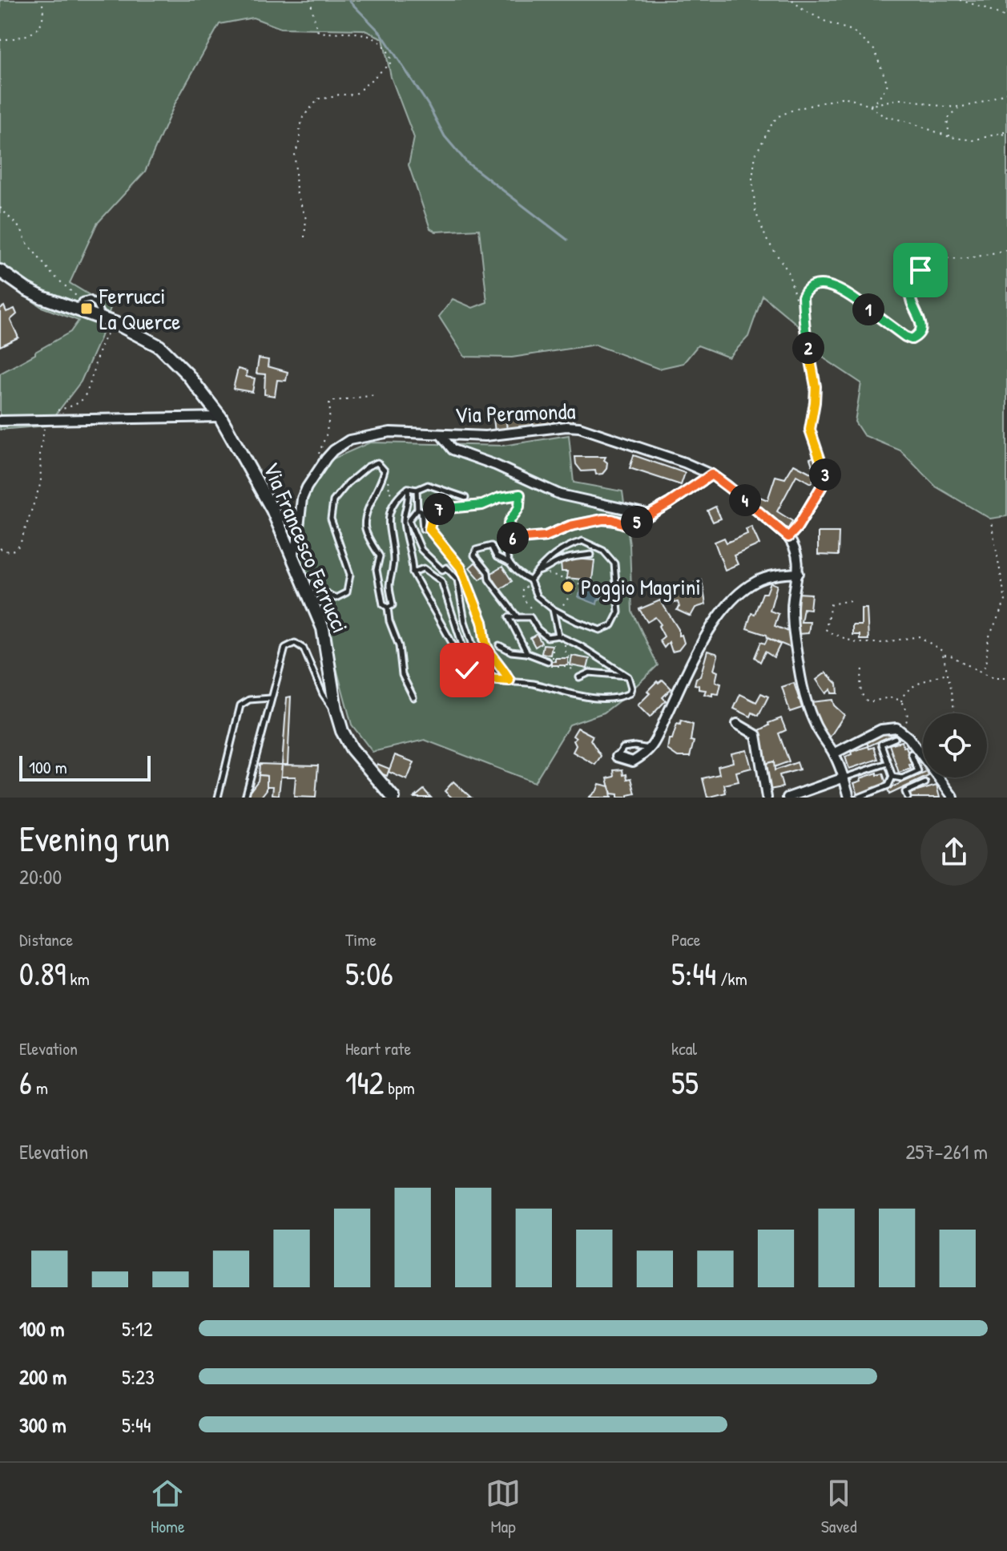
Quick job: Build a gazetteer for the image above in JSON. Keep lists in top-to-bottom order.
{
  "streets": {
    "main road": ["Via Francesco Ferrucci"],
    "street": ["Via Peramonda"]
  },
  "crossings": [
    ["Via Peramonda", "Via Francesco Ferrucci"]
  ],
  "places": {
    "transit": ["Ferrucci La Querce"],
    "other": ["Poggio Magrini"]
  },
  "scale_bar": "100 m",
  "page": {
    "pins": [
      "1",
      "2",
      "3",
      "4",
      "7",
      "5",
      "6"
    ],
    "scale": "100 m",
    "heading": ["Evening run", "20:00"],
    "stats": [
      ["Distance", "0.89 km"],
      ["Time", "5:06"],
      ["Pace", "5:44 /km"],
      ["Elevation", "6 m"],
      ["Heart rate", "142 bpm"],
      ["kcal", "55"]
    ],
    "chart": ["Elevation", "257–261 m"],
    "list": [
      {
        "name": "100 m",
        "note": "5:12"
      },
      {
        "name": "200 m",
        "note": "5:23"
      },
      {
        "name": "300 m",
        "note": "5:44"
      }
    ],
    "tabs": ["Home", "Map", "Saved"]
  }
}
